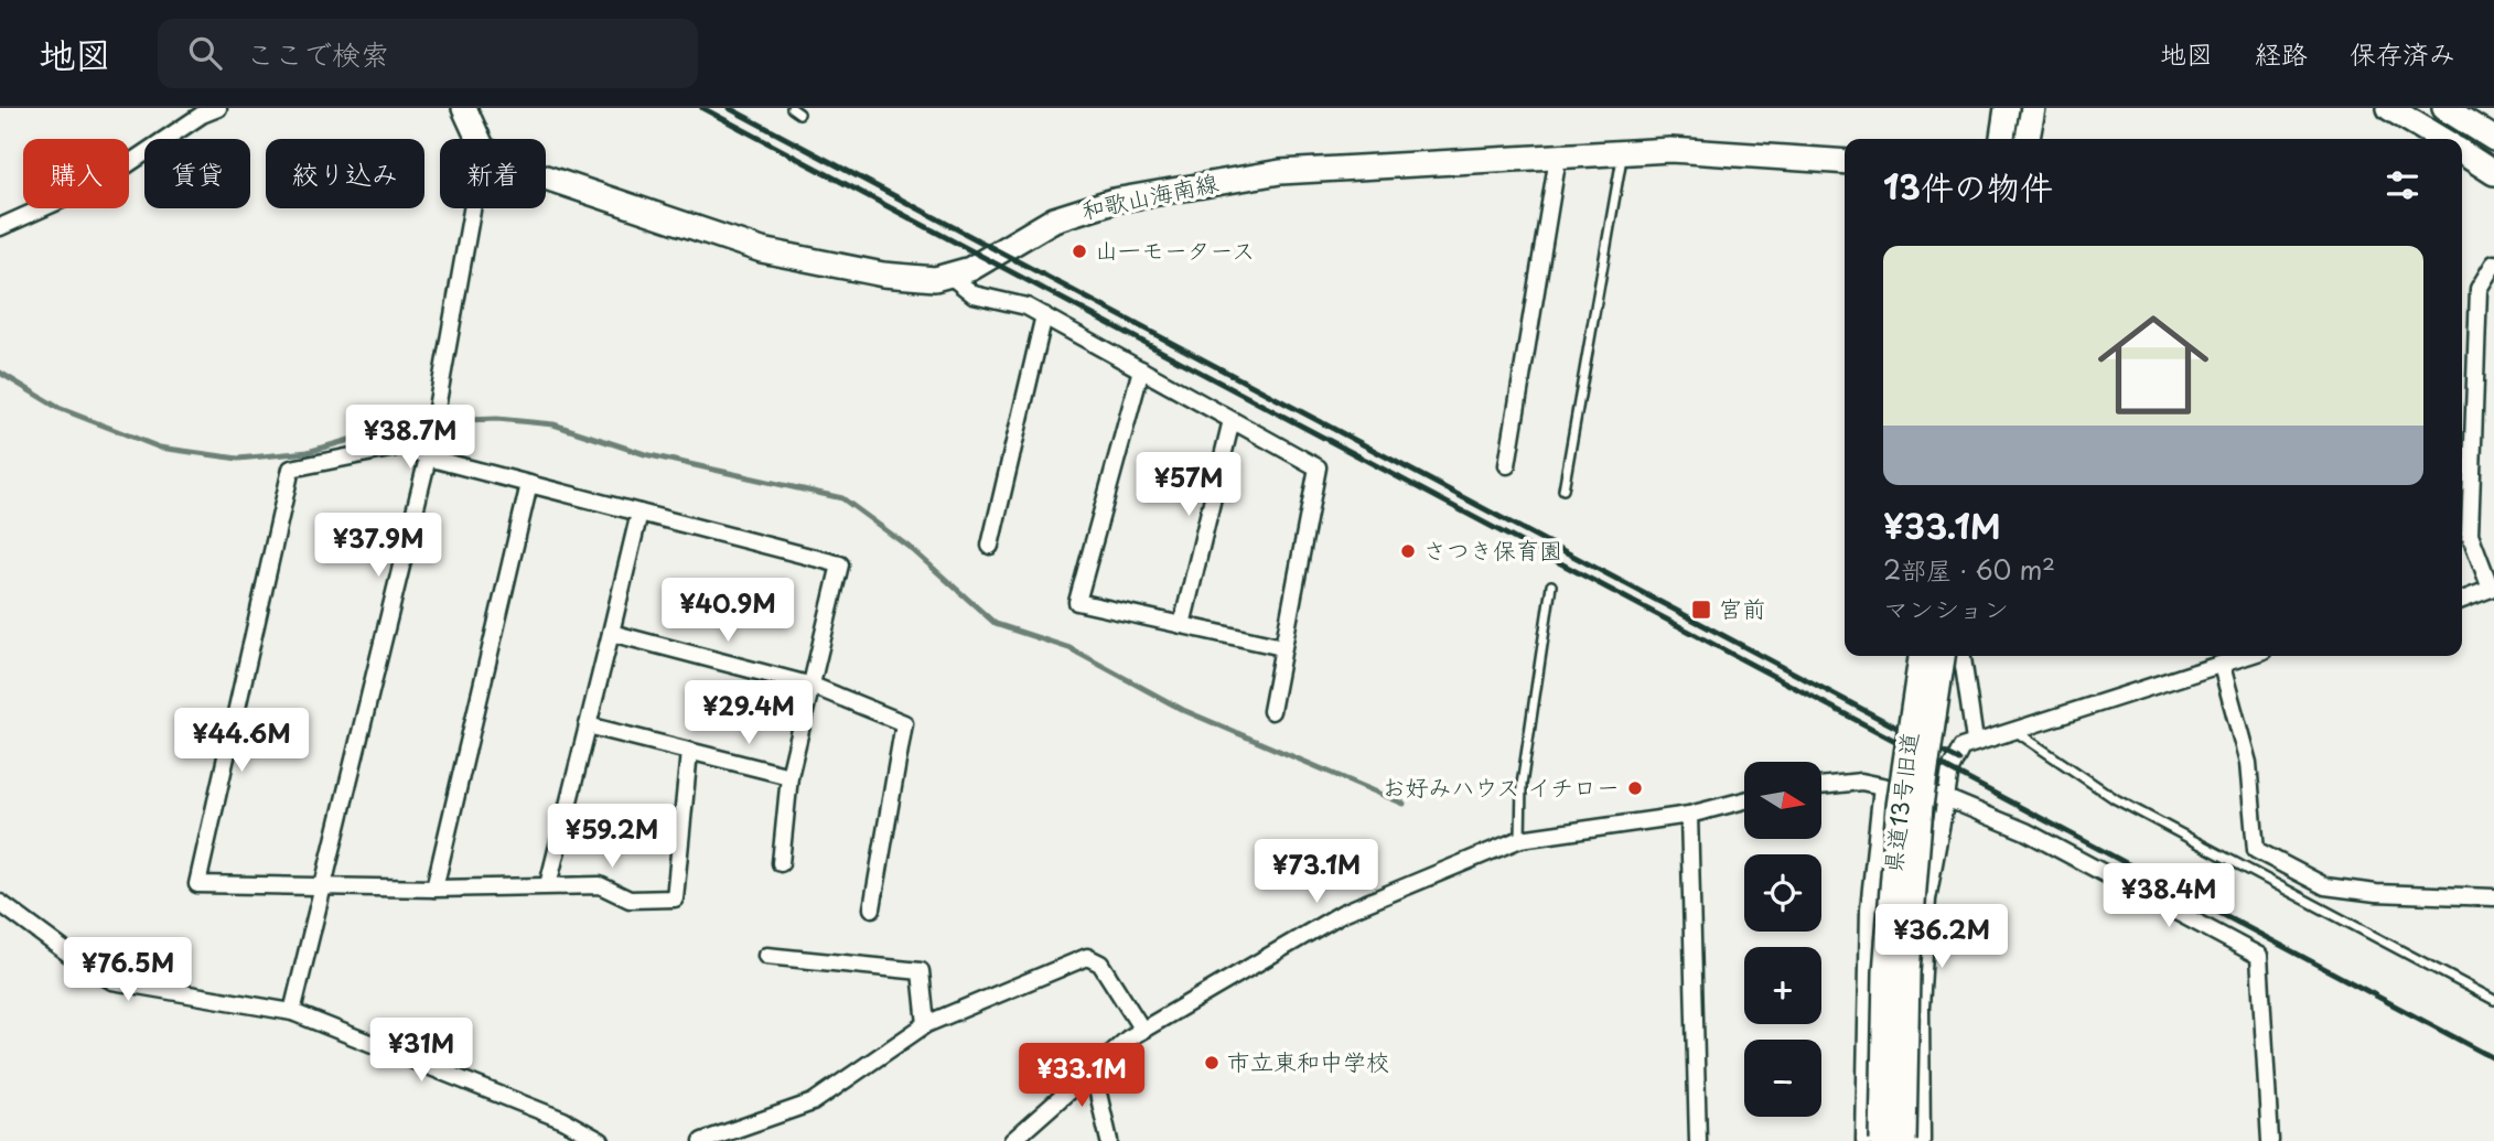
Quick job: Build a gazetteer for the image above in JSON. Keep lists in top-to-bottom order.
{
  "streets": {
    "main road": ["和歌山海南線", "県道13号旧道"]
  },
  "places": {
    "other": [
      "山一モータース",
      "さつき保育園",
      "お好みハウス イチロー",
      "市立東和中学校"
    ],
    "transit": ["宮前"]
  },
  "north": "right",
  "page": {
    "header": "地図",
    "search": "ここで検索",
    "nav": ["地図", "経路", "保存済み"],
    "chip": [
      "購入",
      "賃貸",
      "絞り込み",
      "新着"
    ],
    "heading": "13件の物件",
    "list": [
      {
        "name": "¥33.1M",
        "note": "2部屋 · 60 m² · マンション"
      }
    ],
    "price": [
      "¥38.7M",
      "¥57M",
      "¥37.9M",
      "¥40.9M",
      "¥29.4M",
      "¥44.6M",
      "¥59.2M",
      "¥73.1M",
      "¥38.4M",
      "¥36.2M",
      "¥76.5M",
      "¥31M",
      "¥33.1M"
    ],
    "map_buttons": ["+", "−"]
  }
}
